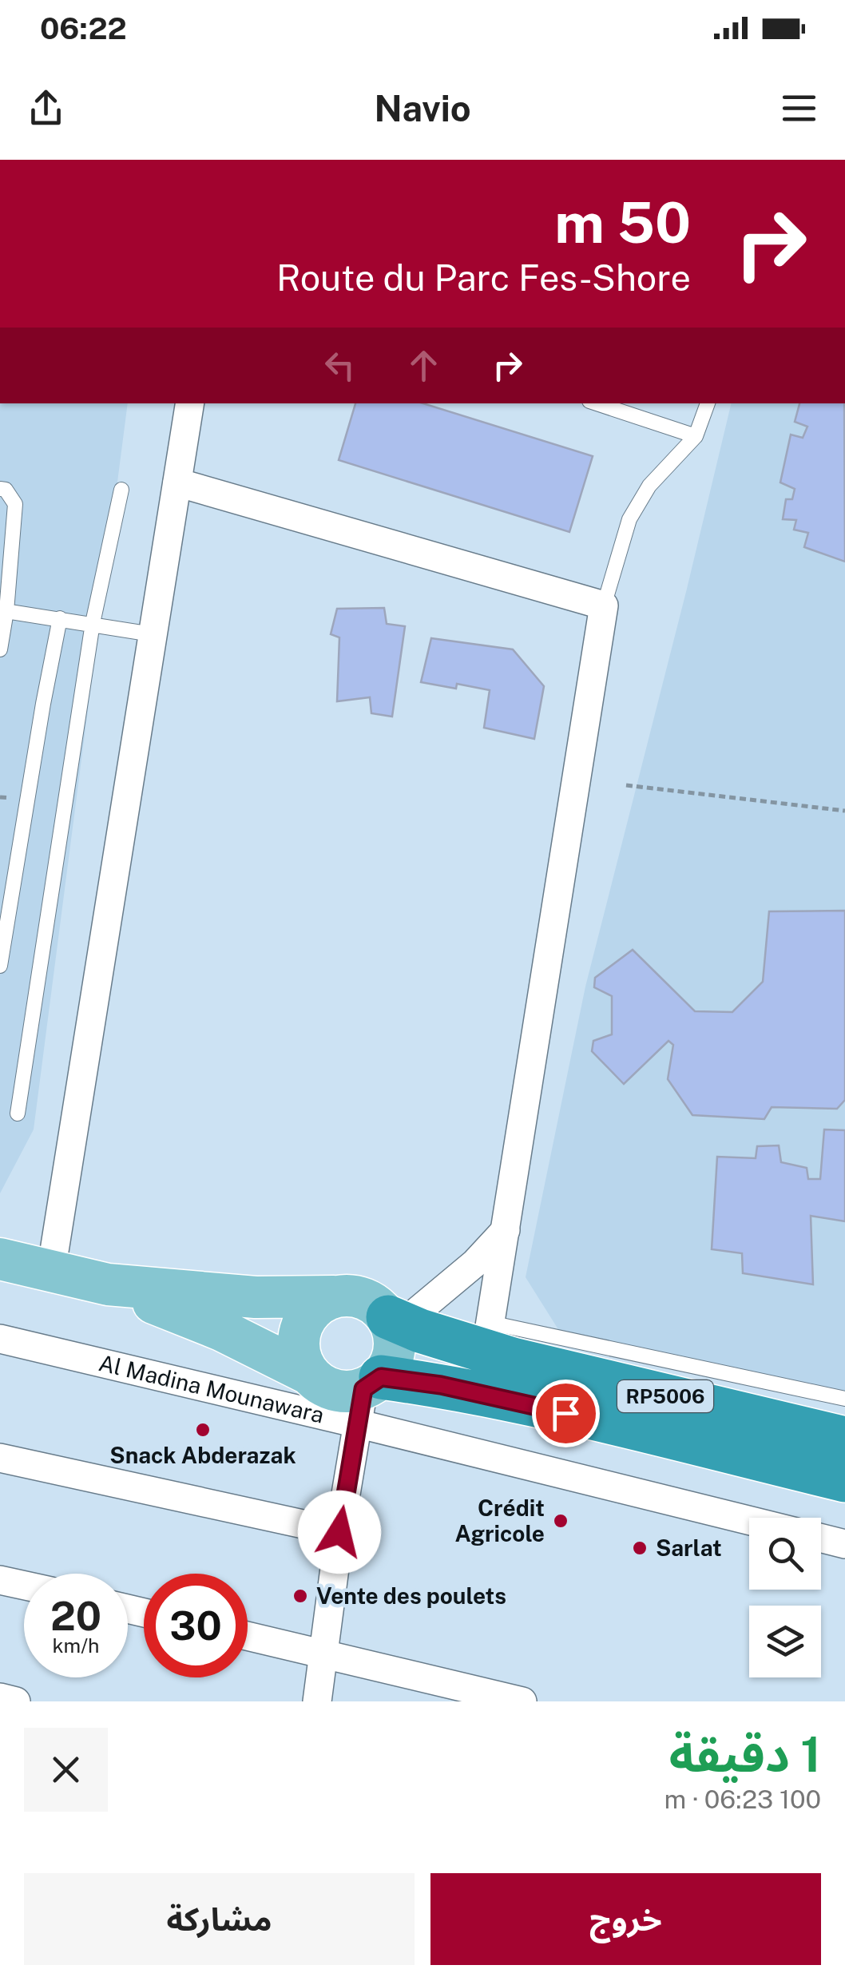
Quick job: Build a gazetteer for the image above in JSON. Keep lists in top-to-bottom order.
{
  "streets": {
    "highway": ["RP5006"],
    "street": ["Al Madina Mounawara"]
  },
  "crossings": [
    ["Al Madina Mounawara", "RP5006"]
  ],
  "places": [
    "Snack Abderazak",
    "Crédit Agricole",
    "Sarlat",
    "Vente des poulets"
  ],
  "page": {
    "status": "06:22",
    "header": "Navio",
    "turn": ["50 m", "Route du Parc Fes-Shore"],
    "speed": "20 km/h",
    "limit": "30",
    "heading": ["1 دقيقة", "100 m · 06:23"],
    "buttons": ["خروج", "مشاركة"]
  }
}
